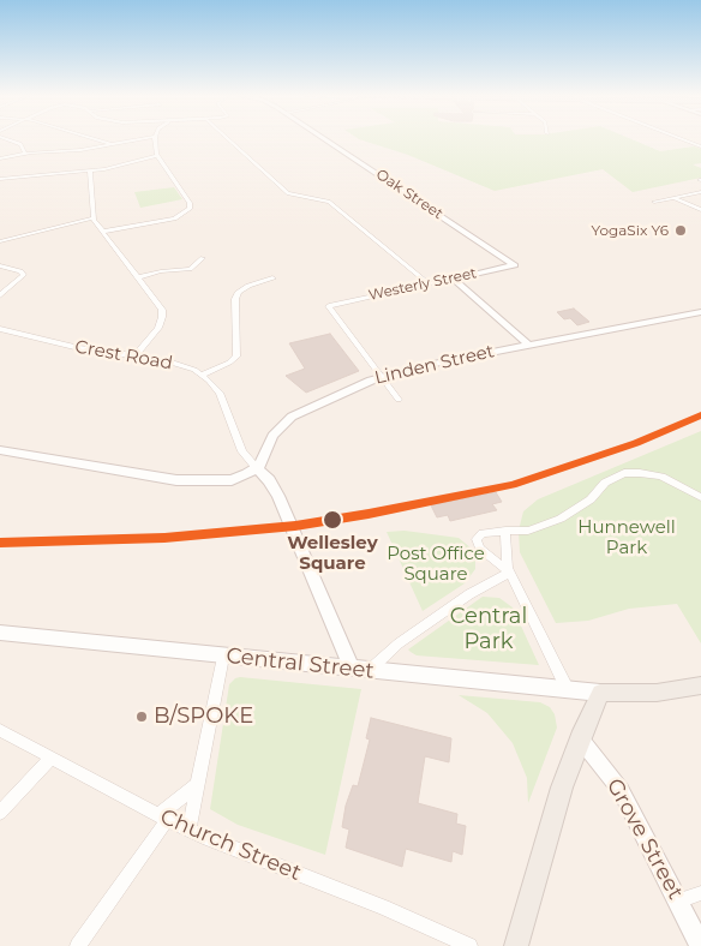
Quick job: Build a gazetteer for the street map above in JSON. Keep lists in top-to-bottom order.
{
  "streets": {
    "street": [
      "Oak Street",
      "Westerly Street",
      "Crest Road",
      "Linden Street",
      "Central Street",
      "Grove Street",
      "Church Street"
    ]
  },
  "crossings": [
    ["Oak Street", "Westerly Street"],
    ["Westerly Street", "Linden Street"],
    ["Crest Road", "Linden Street"],
    ["Crest Road", "Central Street"]
  ],
  "parks": ["Hunnewell Park", "Post Office Square", "Central Park"],
  "places": ["YogaSix Y6", "Wellesley Square", "B/SPOKE"]
}
